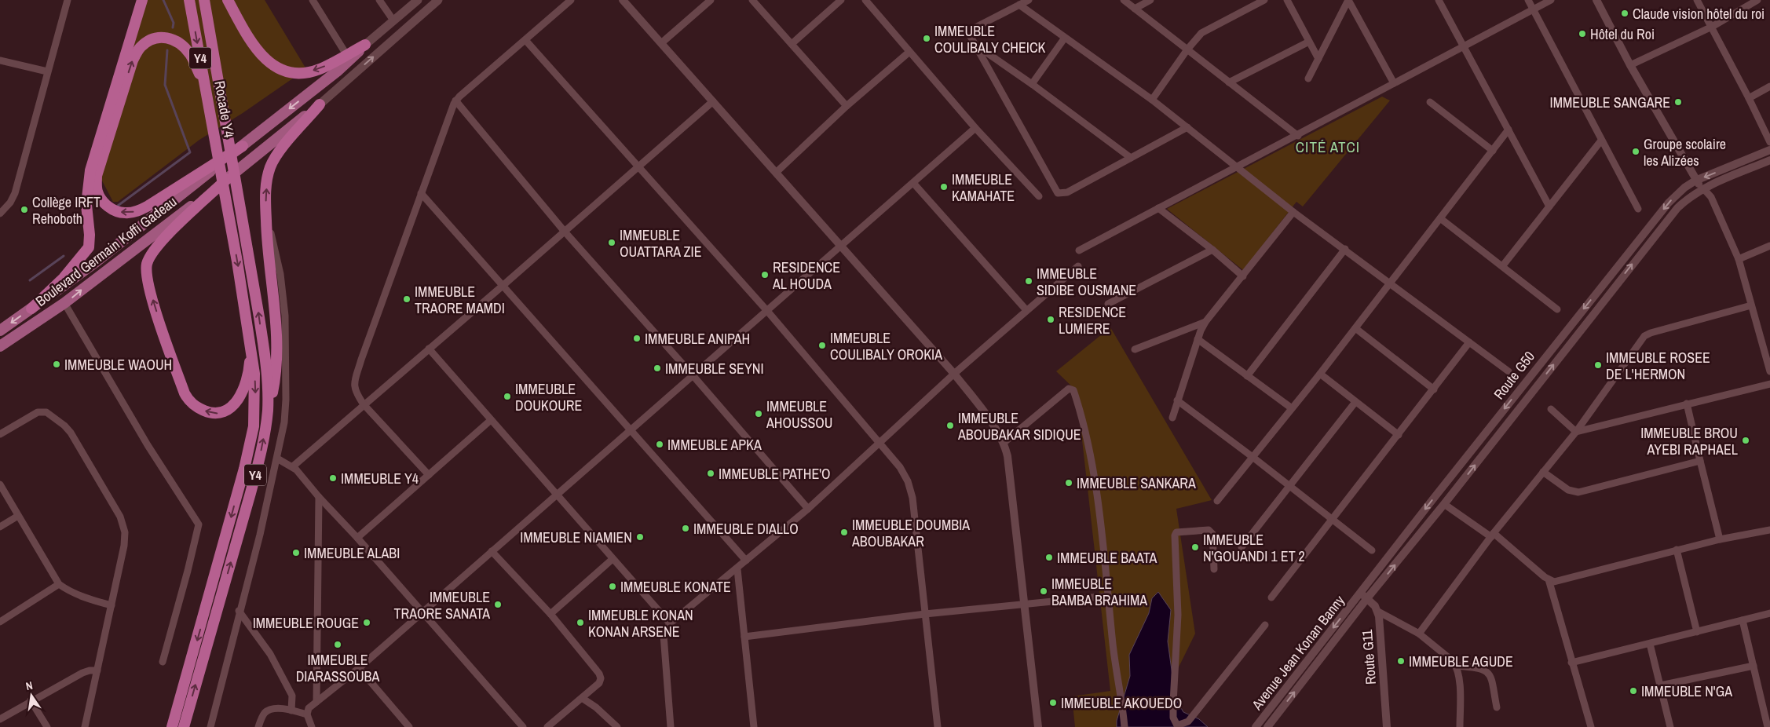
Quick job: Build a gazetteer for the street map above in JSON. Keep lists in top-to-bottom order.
{
  "streets": {
    "highway": ["Y4", "Rocade Y4"],
    "main road": ["Boulevard Germain Koffi Gadeau"],
    "street": ["Route G50", "Avenue Jean Konan Banny", "Route G11"]
  },
  "crossings": [
    ["Y4", "Rocade Y4"],
    ["Route G50", "Avenue Jean Konan Banny"],
    ["Route G50", "Route G11"],
    ["Avenue Jean Konan Banny", "Route G11"]
  ],
  "districts": ["CITÉ ATCI"],
  "places": [
    "Claude vision hôtel du roi",
    "Hôtel du Roi",
    "IMMEUBLE COULIBALY CHEICK",
    "IMMEUBLE SANGARE",
    "Groupe scolaire les Alizées",
    "IMMEUBLE KAMAHATE",
    "Collège IRFT Rehoboth",
    "IMMEUBLE OUATTARA ZIE",
    "RESIDENCE AL HOUDA",
    "IMMEUBLE SIDIBE OUSMANE",
    "IMMEUBLE TRAORE MAMDI",
    "RESIDENCE LUMIERE",
    "IMMEUBLE ANIPAH",
    "IMMEUBLE COULIBALY OROKIA",
    "IMMEUBLE WAOUH",
    "IMMEUBLE ROSEE DE L'HERMON",
    "IMMEUBLE SEYNI",
    "IMMEUBLE DOUKOURE",
    "IMMEUBLE AHOUSSOU",
    "IMMEUBLE ABOUBAKAR SIDIQUE",
    "IMMEUBLE BROU AYEBI RAPHAEL",
    "IMMEUBLE APKA",
    "IMMEUBLE PATHE'O",
    "IMMEUBLE Y4",
    "IMMEUBLE SANKARA",
    "IMMEUBLE DIALLO",
    "IMMEUBLE DOUMBIA ABOUBAKAR",
    "IMMEUBLE NIAMIEN",
    "IMMEUBLE N'GOUANDI 1 ET 2",
    "IMMEUBLE ALABI",
    "IMMEUBLE BAATA",
    "IMMEUBLE KONATE",
    "IMMEUBLE BAMBA BRAHIMA",
    "IMMEUBLE TRAORE SANATA",
    "IMMEUBLE ROUGE",
    "IMMEUBLE KONAN KONAN ARSENE",
    "IMMEUBLE DIARASSOUBA",
    "IMMEUBLE AGUDE",
    "IMMEUBLE N'GA",
    "IMMEUBLE AKOUEDO"
  ],
  "north": "top"
}
